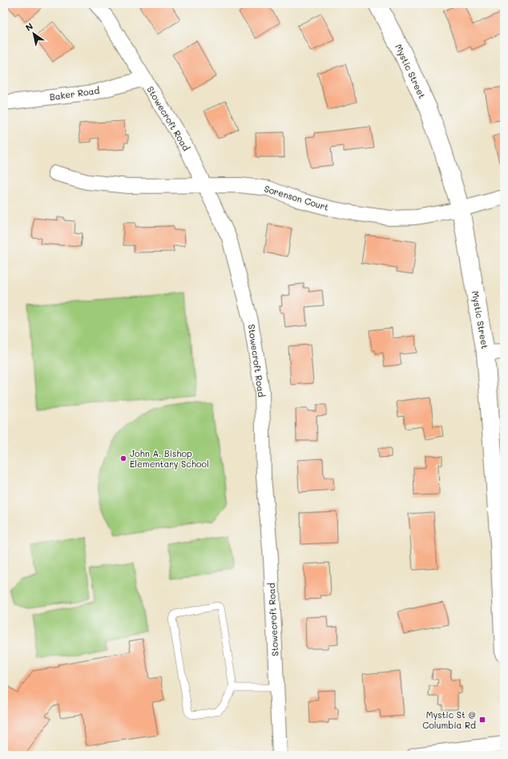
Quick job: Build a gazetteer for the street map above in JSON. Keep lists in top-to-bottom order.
{
  "streets": {
    "highway": ["Mystic Street"],
    "street": ["Baker Road", "Stowecroft Road", "Sorenson Court"]
  },
  "crossings": [
    ["Mystic Street", "Sorenson Court"],
    ["Baker Road", "Stowecroft Road"],
    ["Stowecroft Road", "Sorenson Court"]
  ],
  "places": {
    "other": ["John A. Bishop Elementary School"],
    "transit": ["Mystic St @ Columbia Rd"]
  },
  "north": "top left"
}
